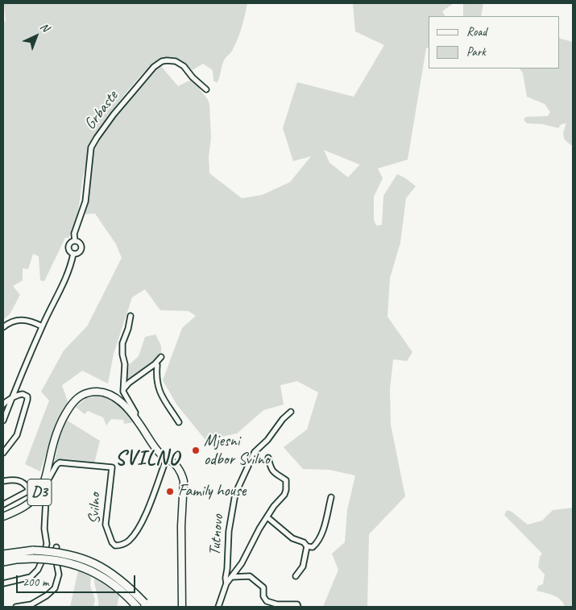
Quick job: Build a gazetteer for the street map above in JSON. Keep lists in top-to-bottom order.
{
  "streets": {
    "main road": ["D3", "Svilno"],
    "street": ["Grbaste", "Tutnovo"]
  },
  "districts": ["SVILNO"],
  "places": ["Mjesni odbor Svilno", "Family house"],
  "legend": ["Road", "Park"],
  "scale_bar": "200 m",
  "north": "top right"
}
